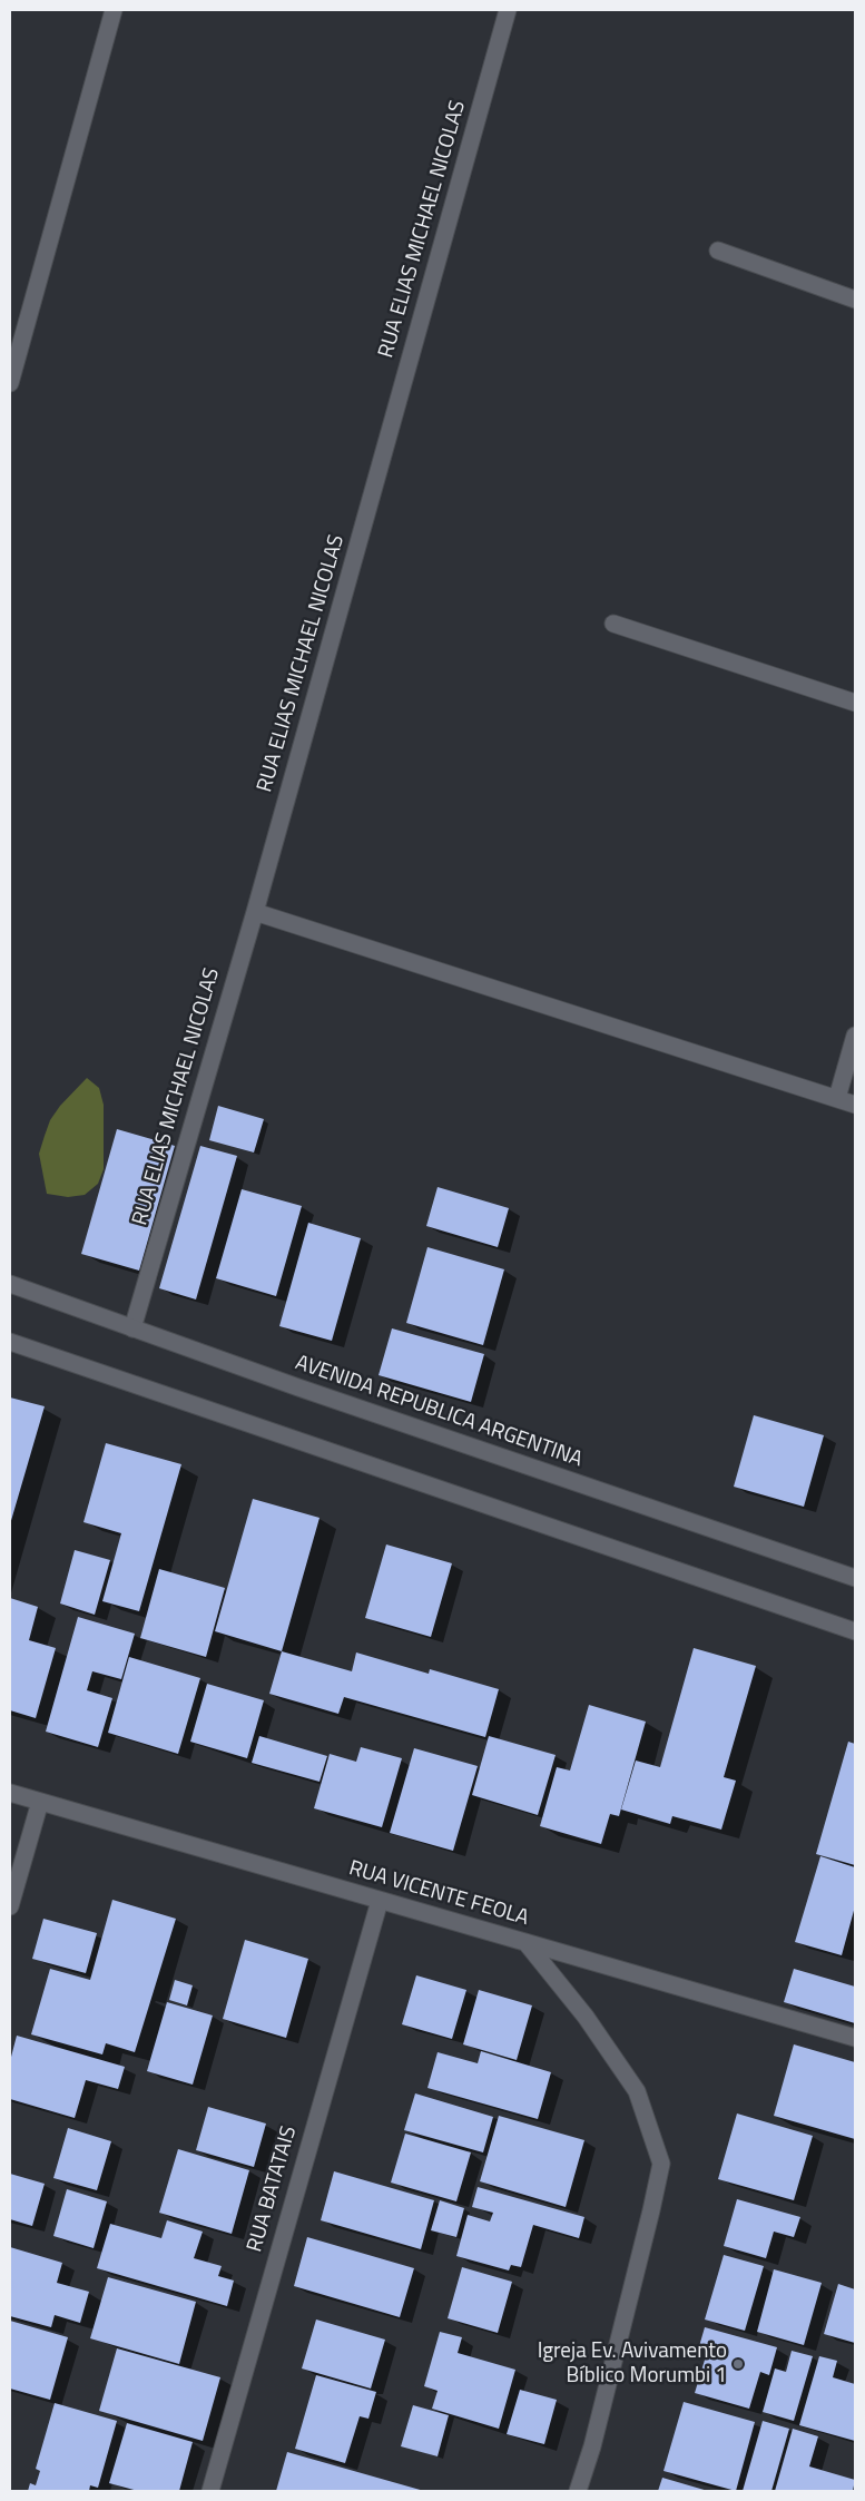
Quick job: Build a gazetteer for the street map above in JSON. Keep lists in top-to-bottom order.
{
  "streets": {
    "street": [
      "RUA ELIAS MICHAEL NICOLAS",
      "AVENIDA REPUBLICA ARGENTINA",
      "RUA VICENTE FEOLA",
      "RUA BATATAIS"
    ]
  },
  "crossings": [
    ["RUA ELIAS MICHAEL NICOLAS", "AVENIDA REPUBLICA ARGENTINA"],
    ["RUA VICENTE FEOLA", "RUA BATATAIS"]
  ],
  "places": ["Igreja Ev. Avivamento Bíblico Morumbi 1"]
}
